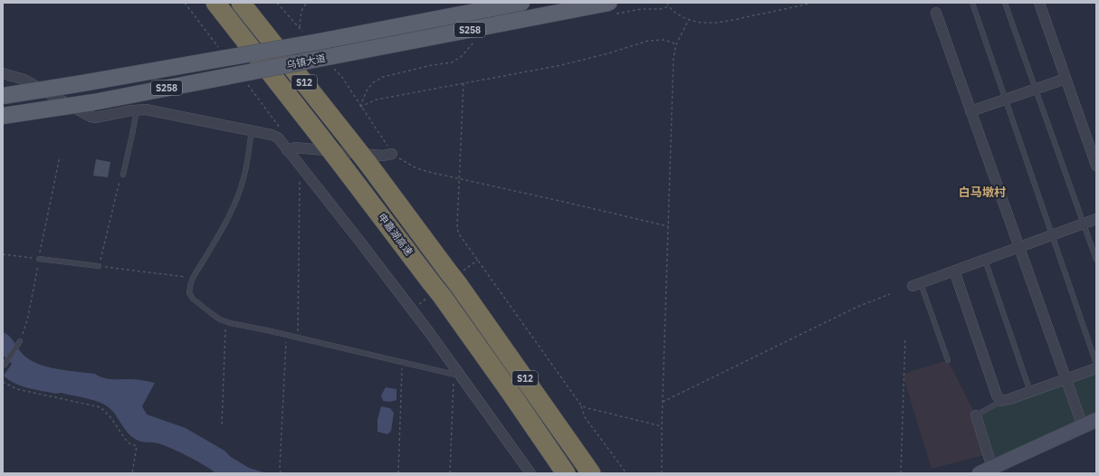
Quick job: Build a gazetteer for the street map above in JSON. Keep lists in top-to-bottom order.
{
  "streets": {
    "highway": ["S12", "申嘉湖高速"],
    "main road": ["S258", "乌镇大道"]
  },
  "districts": ["白马墩村"]
}
